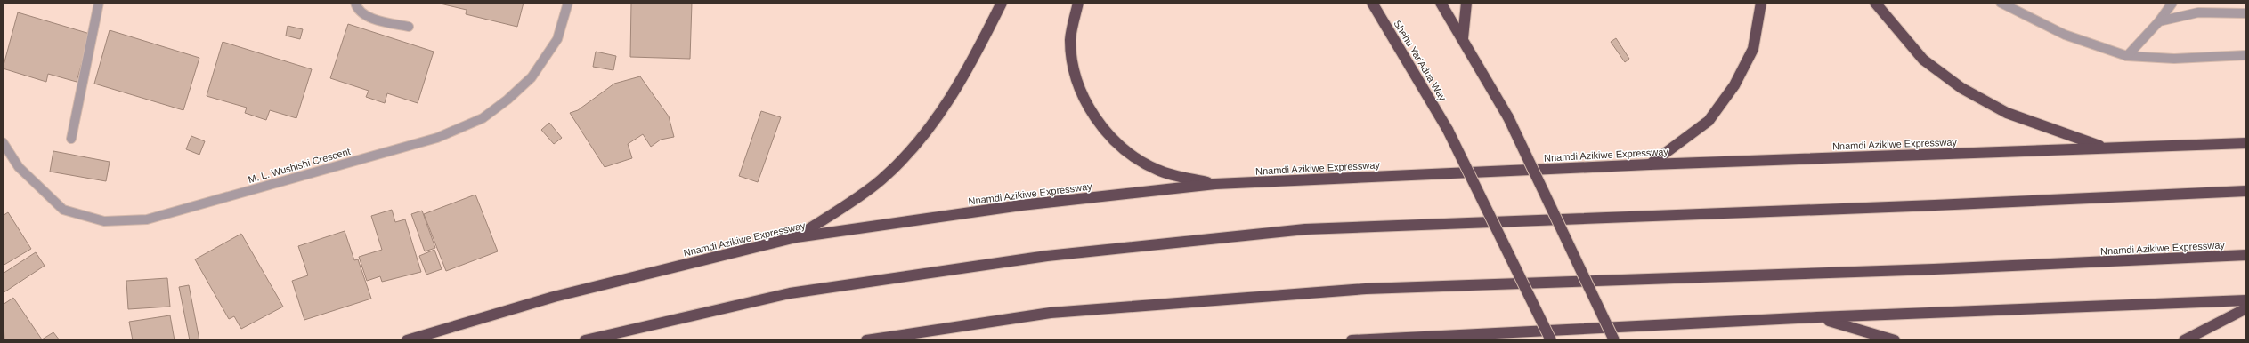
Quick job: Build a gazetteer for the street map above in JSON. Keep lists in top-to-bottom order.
{
  "streets": {
    "highway": ["Shehu Yar'Adua Way", "Nnamdi Azikiwe Expressway"],
    "street": ["M. L. Wushishi Crescent"]
  }
}
